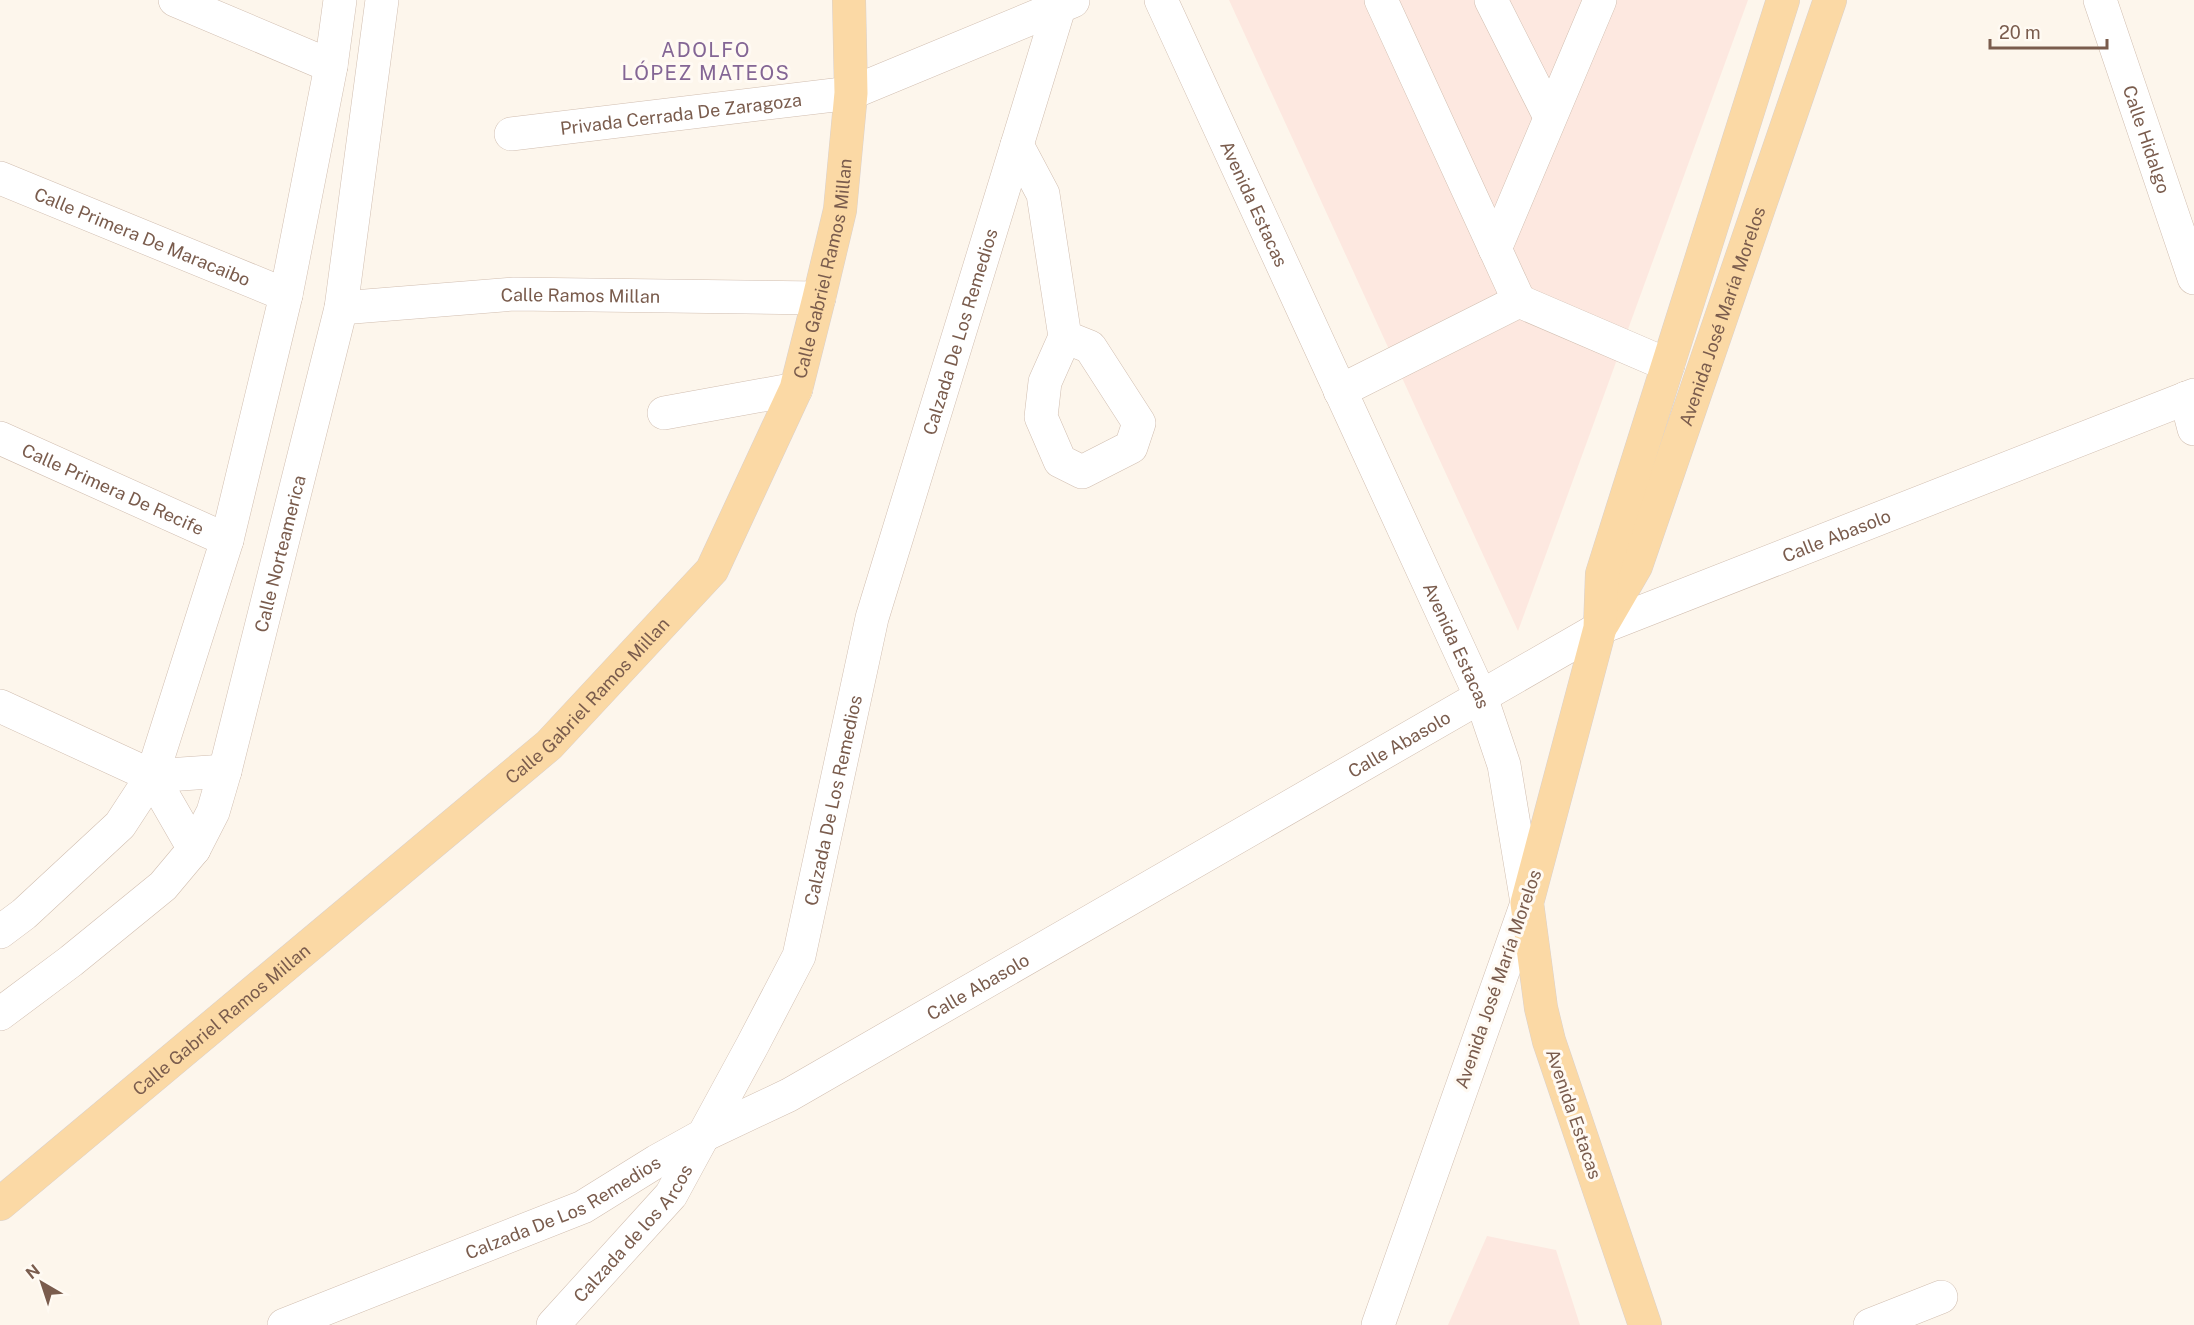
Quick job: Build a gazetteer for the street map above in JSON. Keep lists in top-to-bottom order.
{
  "streets": {
    "main road": ["Avenida Estacas", "Calle Gabriel Ramos Millan", "Avenida José María Morelos"],
    "street": [
      "Privada Cerrada De Zaragoza",
      "Calle Hidalgo",
      "Calle Primera De Maracaibo",
      "Calle Ramos Millan",
      "Calzada De Los Remedios",
      "Calle Primera De Recife",
      "Calle Abasolo",
      "Calle Norteamerica",
      "Calzada de los Arcos"
    ]
  },
  "crossings": [
    ["Privada Cerrada De Zaragoza", "Calle Gabriel Ramos Millan"],
    ["Privada Cerrada De Zaragoza", "Calzada De Los Remedios"],
    ["Avenida Estacas", "Avenida José María Morelos"],
    ["Avenida Estacas", "Calle Abasolo"],
    ["Calle Gabriel Ramos Millan", "Calle Ramos Millan"],
    ["Calle Ramos Millan", "Calle Norteamerica"],
    ["Avenida José María Morelos", "Calle Abasolo"],
    ["Calzada De Los Remedios", "Calle Abasolo"],
    ["Calzada De Los Remedios", "Calzada de los Arcos"],
    ["Calle Abasolo", "Calzada de los Arcos"]
  ],
  "districts": ["ADOLFO LÓPEZ MATEOS"],
  "scale_bar": "20 m",
  "north": "top left"
}
